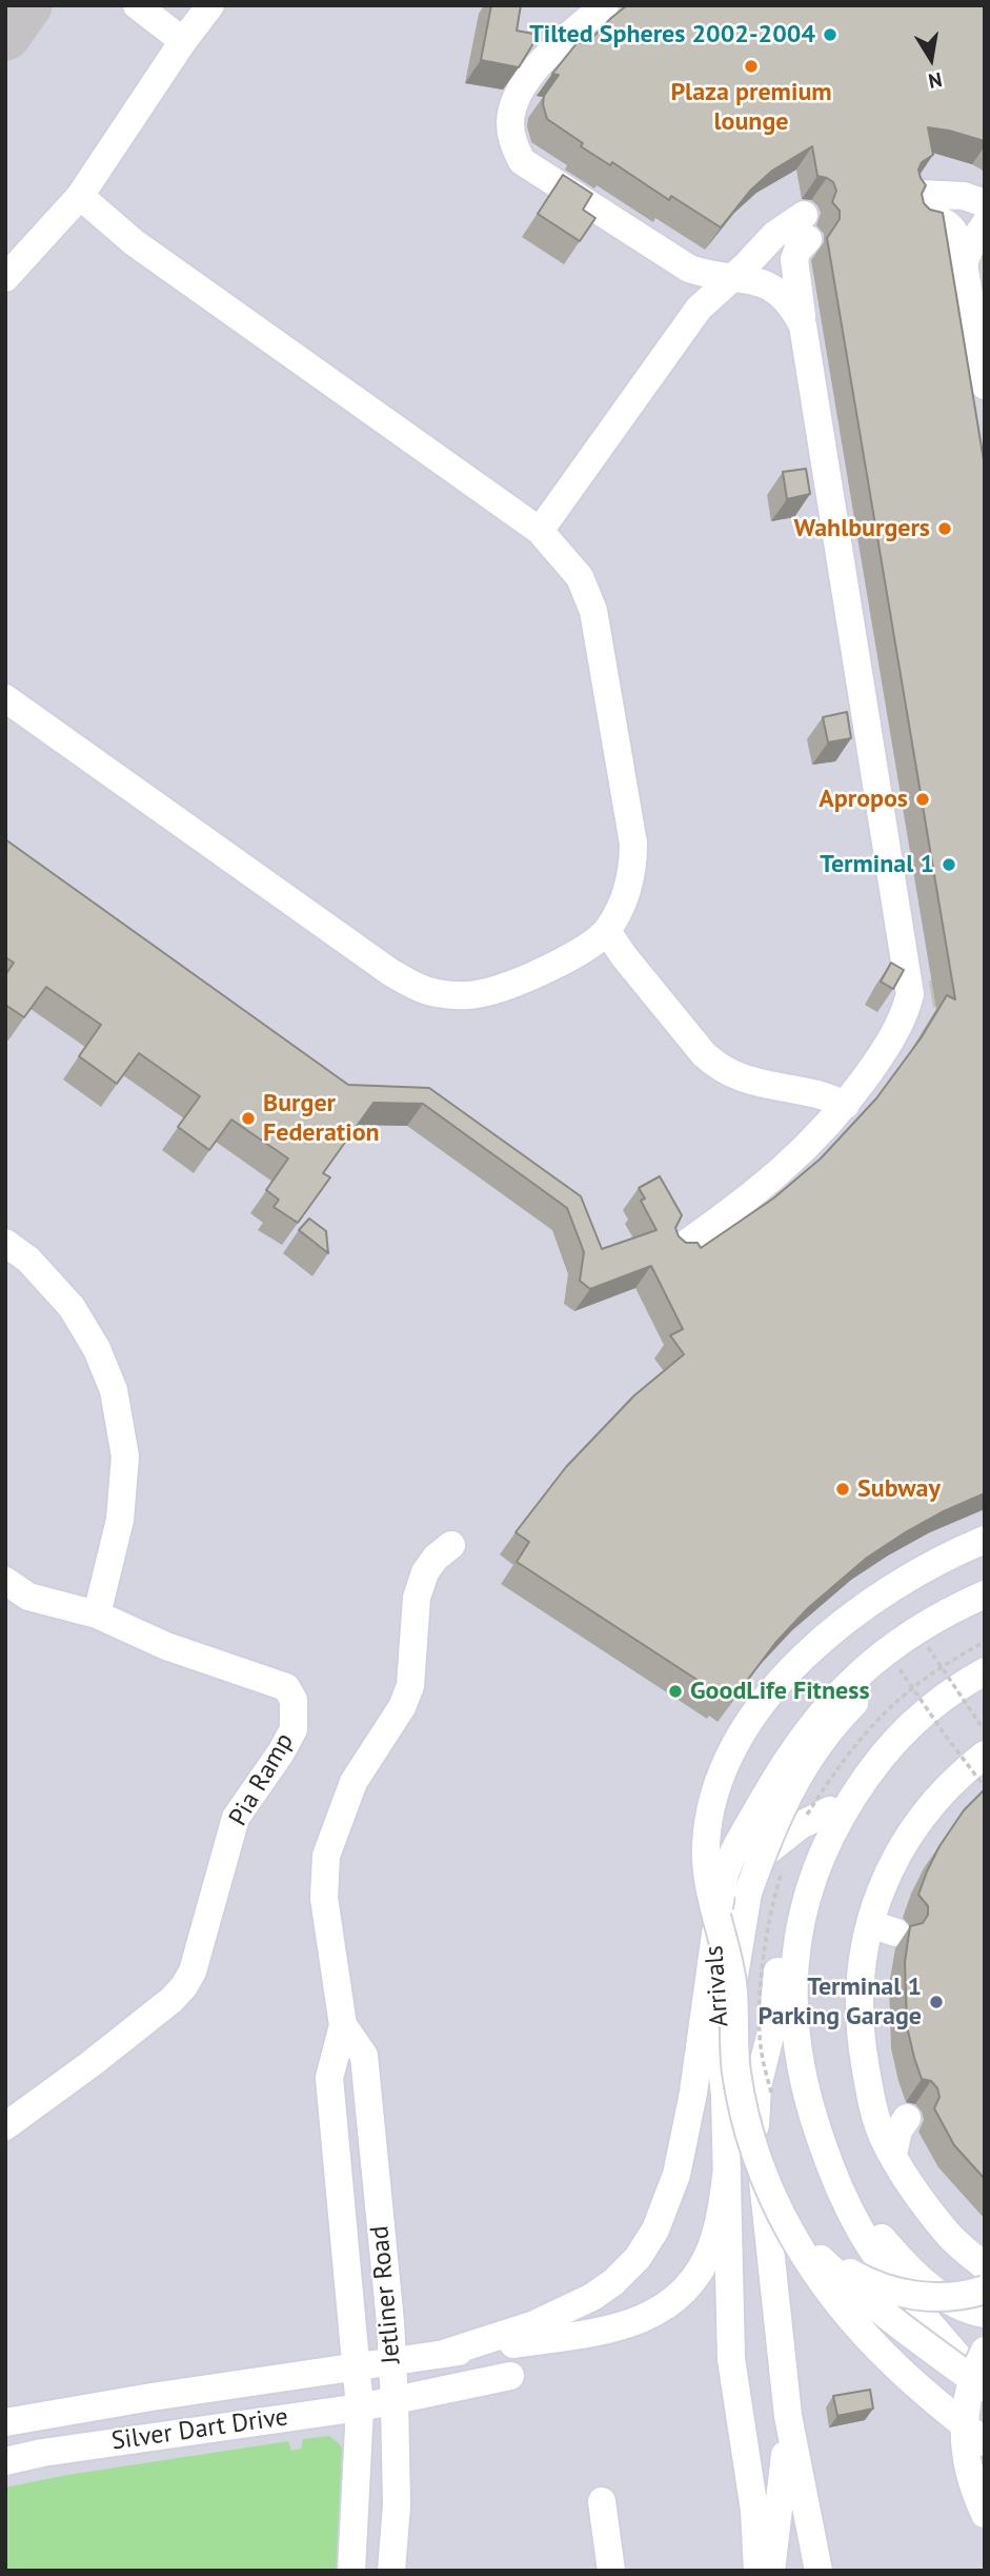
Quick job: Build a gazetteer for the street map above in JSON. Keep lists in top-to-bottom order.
{
  "streets": {
    "street": [
      "Pia Ramp",
      "Arrivals",
      "Jetliner Road",
      "Silver Dart Drive"
    ]
  },
  "crossings": [
    ["Jetliner Road", "Silver Dart Drive"]
  ],
  "places": [
    "Tilted Spheres 2002-2004",
    "Plaza premium lounge",
    "Wahlburgers",
    "Apropos",
    "Terminal 1",
    "Burger Federation",
    "Subway",
    "GoodLife Fitness",
    "Terminal 1 Parking Garage"
  ],
  "north": "bottom"
}
